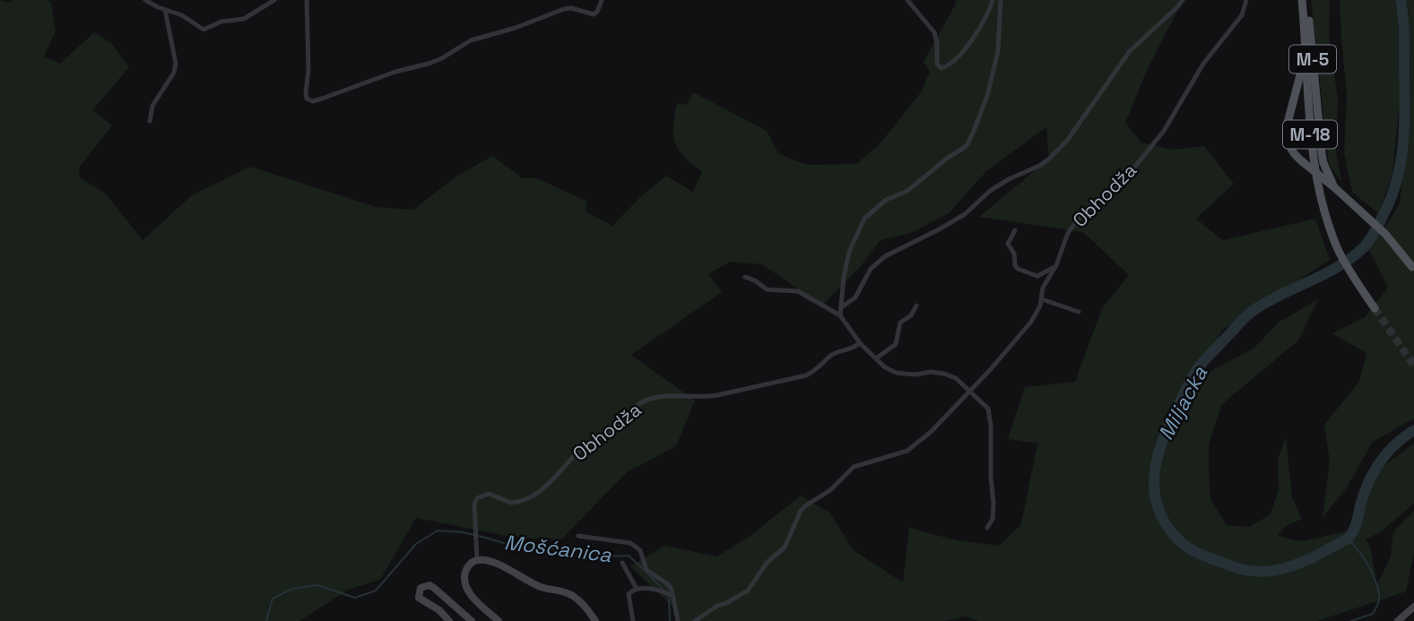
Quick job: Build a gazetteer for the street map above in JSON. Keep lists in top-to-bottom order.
{
  "streets": {
    "main road": ["M-5", "M-18"],
    "street": ["Obhodža"]
  },
  "crossings": [
    ["M-5", "M-18"]
  ],
  "water": ["Miljacka", "Mošćanica"]
}
